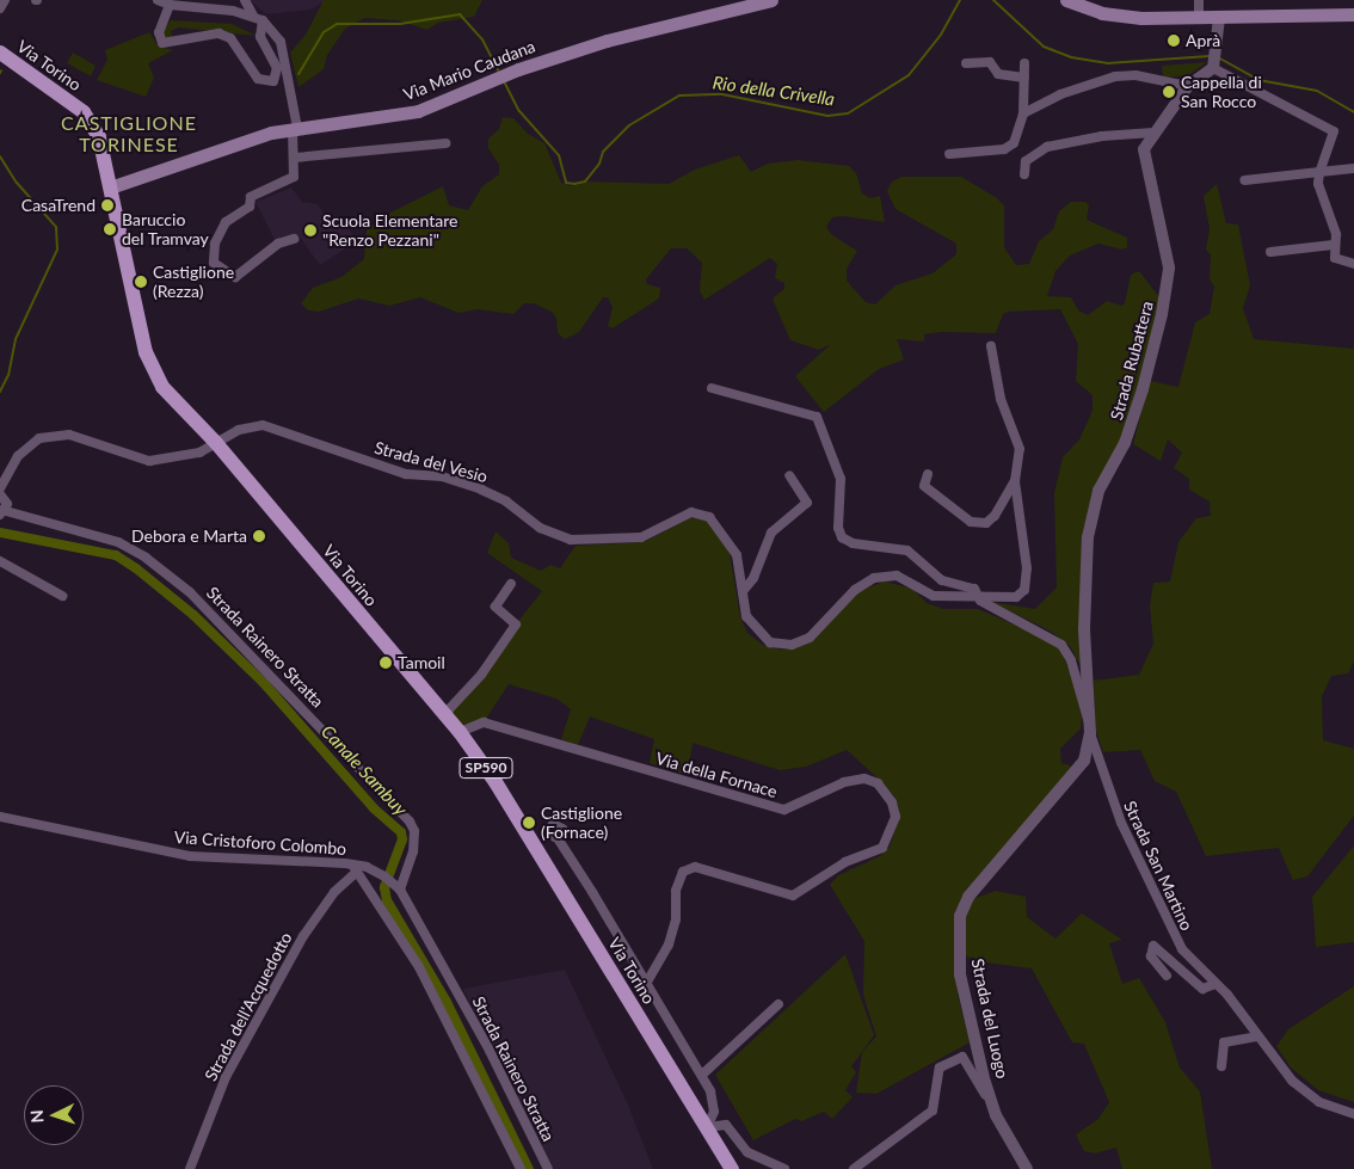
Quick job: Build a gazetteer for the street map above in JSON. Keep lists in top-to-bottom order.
{
  "streets": {
    "main road": ["Via Torino", "Via Mario Caudana", "SP590"],
    "street": [
      "Strada Rubattera",
      "Strada del Vesio",
      "Strada Rainero Stratta",
      "Via della Fornace",
      "Via Cristoforo Colombo",
      "Strada San Martino",
      "Strada dell'Acquedotto",
      "Strada del Luogo"
    ]
  },
  "crossings": [
    ["Via Torino", "Via Mario Caudana"],
    ["Via Torino", "Strada del Vesio"],
    ["Via Torino", "Via della Fornace"],
    ["Strada Rubattera", "Strada San Martino"],
    ["Strada Rubattera", "Strada del Luogo"],
    ["Strada del Vesio", "Strada San Martino"],
    ["Strada Rainero Stratta", "Via Cristoforo Colombo"],
    ["Strada Rainero Stratta", "Strada dell'Acquedotto"],
    ["Via Cristoforo Colombo", "Strada dell'Acquedotto"],
    ["Strada San Martino", "Strada del Luogo"]
  ],
  "districts": ["CASTIGLIONE TORINESE"],
  "water": ["Rio della Crivella", "Canale Sambuy"],
  "places": [
    "Aprà",
    "Cappella di San Rocco",
    "CasaTrend",
    "Baruccio del Tramvay",
    "Scuola Elementare \"Renzo Pezzani\"",
    "Castiglione (Rezza)",
    "Debora e Marta",
    "Tamoil",
    "Castiglione (Fornace)"
  ],
  "north": "left"
}
